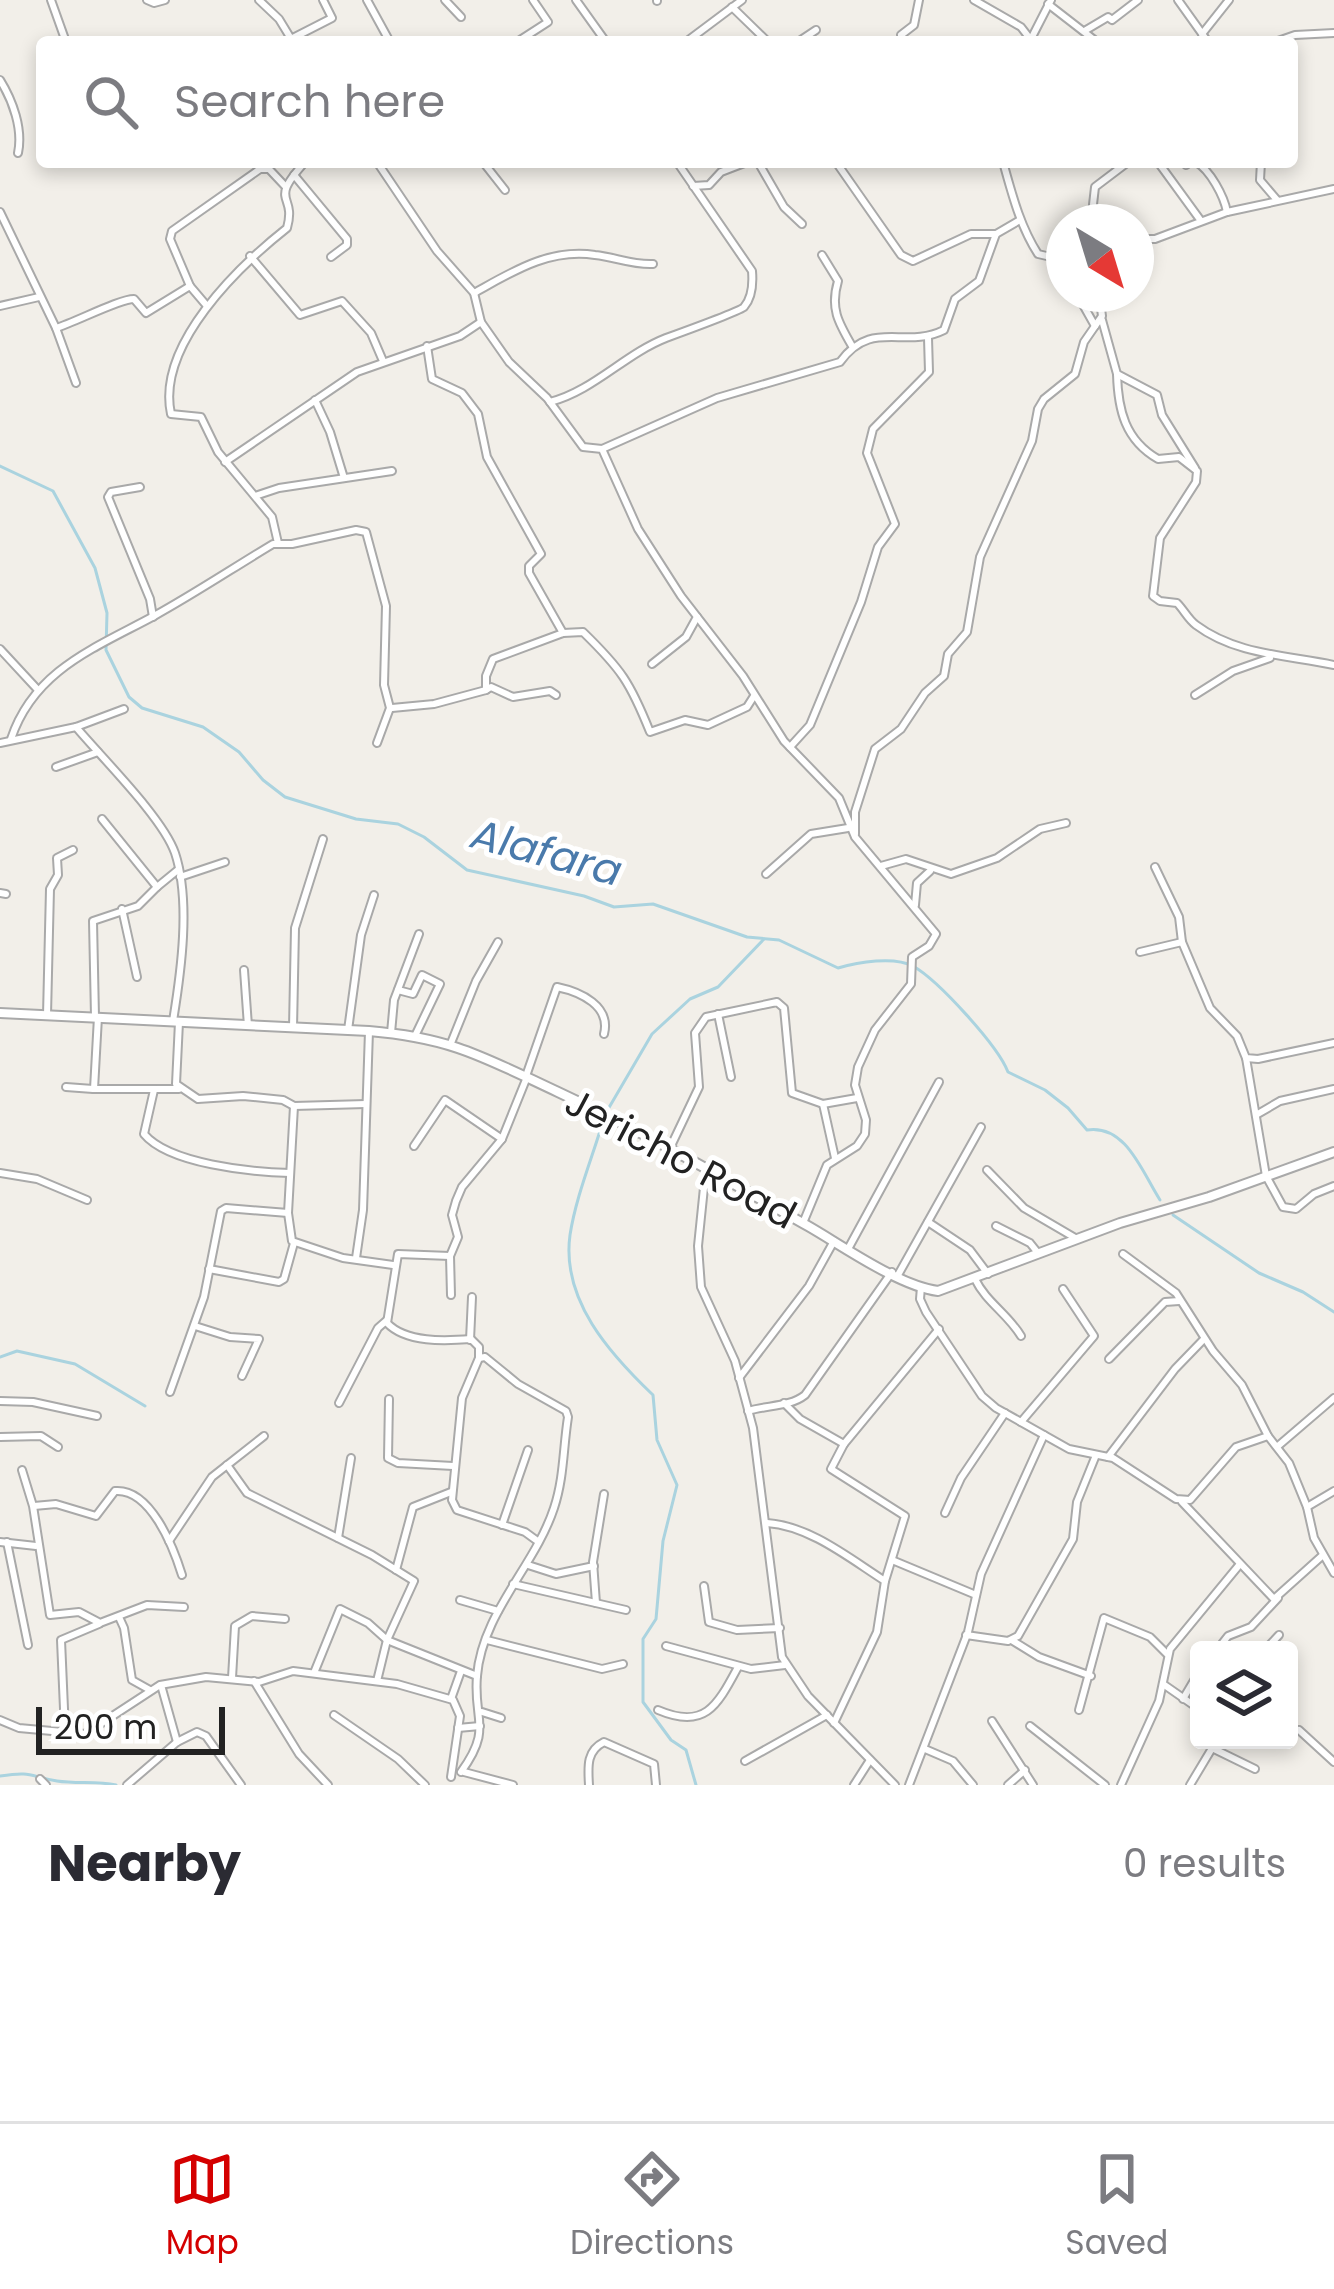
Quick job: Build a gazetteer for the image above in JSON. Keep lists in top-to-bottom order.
{
  "streets": {
    "street": ["Jericho Road"]
  },
  "water": ["Alafara"],
  "scale_bar": "200 m",
  "north": "bottom right",
  "page": {
    "search": "Search here",
    "scale": "200 m",
    "heading": ["Nearby", "0 results"],
    "nav": ["Map", "Directions", "Saved"]
  }
}
